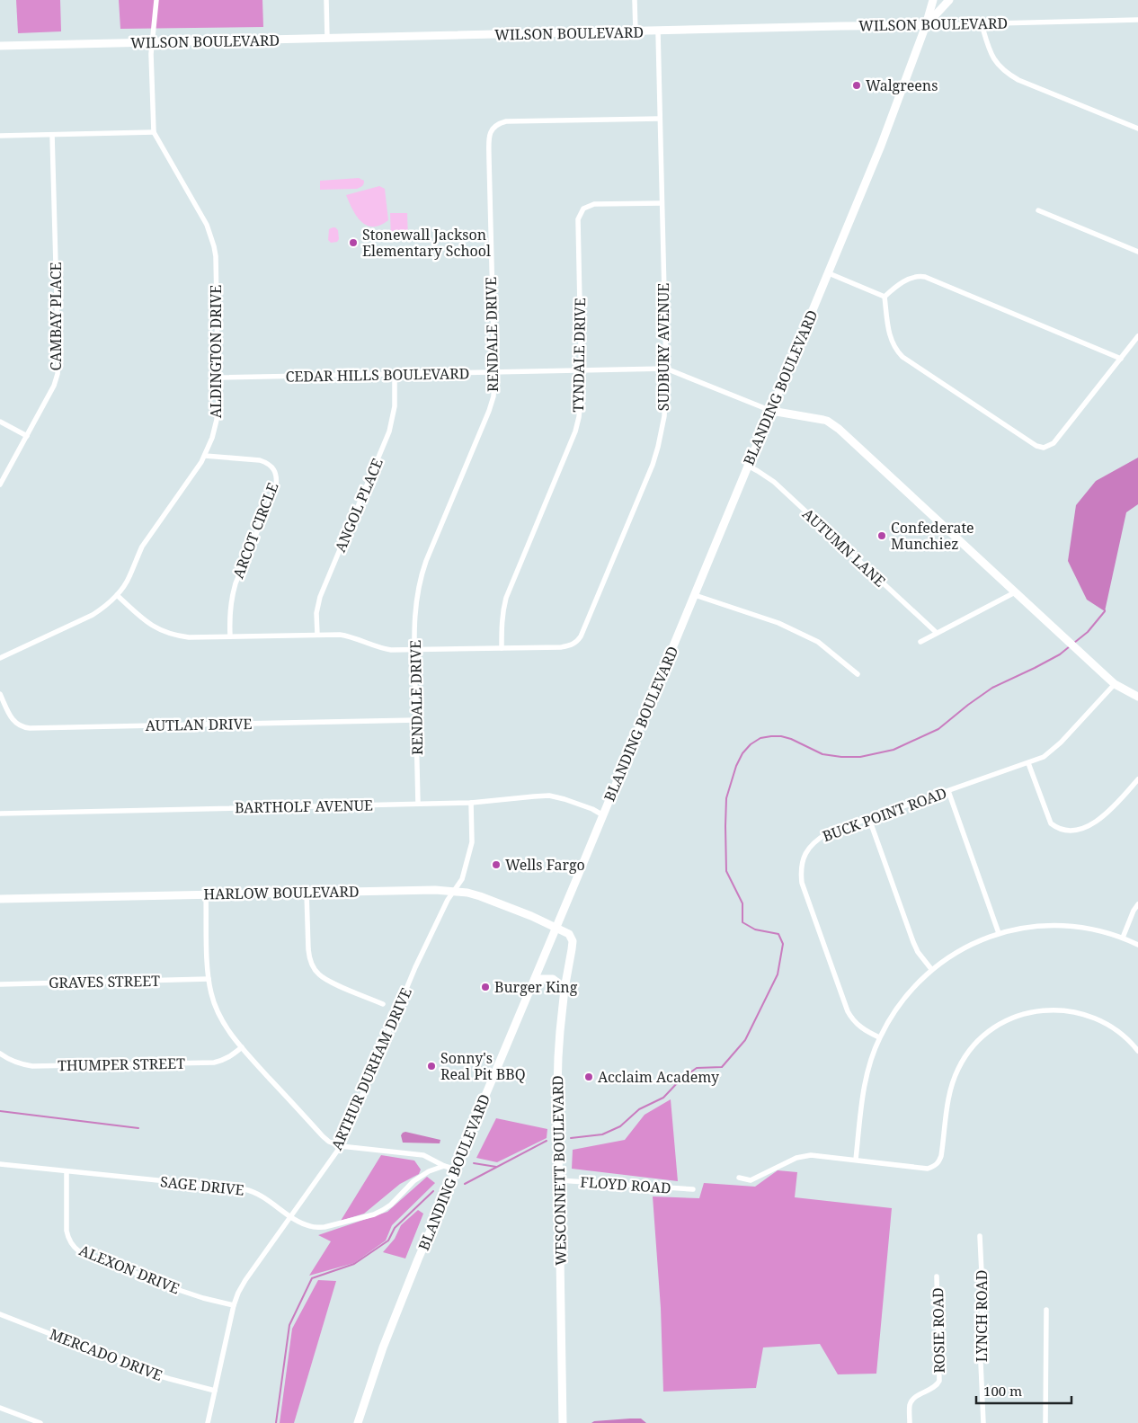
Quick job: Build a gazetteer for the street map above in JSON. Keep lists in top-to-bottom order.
{
  "streets": {
    "main road": [
      "WILSON BOULEVARD",
      "BLANDING BOULEVARD",
      "HARLOW BOULEVARD",
      "WESCONNETT BOULEVARD"
    ],
    "street": [
      "CAMBAY PLACE",
      "RENDALE DRIVE",
      "SUDBURY AVENUE",
      "ALDINGTON DRIVE",
      "TYNDALE DRIVE",
      "CEDAR HILLS BOULEVARD",
      "ANGOL PLACE",
      "ARCOT CIRCLE",
      "AUTUMN LANE",
      "AUTLAN DRIVE",
      "BARTHOLF AVENUE",
      "BUCK POINT ROAD",
      "GRAVES STREET",
      "THUMPER STREET",
      "ARTHUR DURHAM DRIVE",
      "FLOYD ROAD",
      "SAGE DRIVE",
      "ALEXON DRIVE",
      "LYNCH ROAD",
      "ROSIE ROAD",
      "MERCADO DRIVE"
    ]
  },
  "crossings": [
    ["WILSON BOULEVARD", "SUDBURY AVENUE"],
    ["WILSON BOULEVARD", "ALDINGTON DRIVE"],
    ["WILSON BOULEVARD", "BLANDING BOULEVARD"],
    ["RENDALE DRIVE", "SUDBURY AVENUE"],
    ["RENDALE DRIVE", "CEDAR HILLS BOULEVARD"],
    ["RENDALE DRIVE", "AUTLAN DRIVE"],
    ["RENDALE DRIVE", "BARTHOLF AVENUE"],
    ["SUDBURY AVENUE", "TYNDALE DRIVE"],
    ["SUDBURY AVENUE", "CEDAR HILLS BOULEVARD"],
    ["ALDINGTON DRIVE", "CEDAR HILLS BOULEVARD"],
    ["ALDINGTON DRIVE", "ARCOT CIRCLE"],
    ["TYNDALE DRIVE", "CEDAR HILLS BOULEVARD"],
    ["CEDAR HILLS BOULEVARD", "BLANDING BOULEVARD"],
    ["CEDAR HILLS BOULEVARD", "ANGOL PLACE"],
    ["BLANDING BOULEVARD", "AUTUMN LANE"],
    ["BLANDING BOULEVARD", "BARTHOLF AVENUE"],
    ["BLANDING BOULEVARD", "HARLOW BOULEVARD"],
    ["BLANDING BOULEVARD", "WESCONNETT BOULEVARD"],
    ["BARTHOLF AVENUE", "ARTHUR DURHAM DRIVE"],
    ["HARLOW BOULEVARD", "ARTHUR DURHAM DRIVE"],
    ["HARLOW BOULEVARD", "WESCONNETT BOULEVARD"],
    ["ARTHUR DURHAM DRIVE", "SAGE DRIVE"],
    ["ARTHUR DURHAM DRIVE", "ALEXON DRIVE"],
    ["ARTHUR DURHAM DRIVE", "MERCADO DRIVE"],
    ["WESCONNETT BOULEVARD", "FLOYD ROAD"],
    ["SAGE DRIVE", "ALEXON DRIVE"]
  ],
  "places": [
    "Walgreens",
    "Stonewall Jackson Elementary School",
    "Confederate Munchiez",
    "Wells Fargo",
    "Burger King",
    "Sonny's Real Pit BBQ",
    "Acclaim Academy"
  ],
  "scale_bar": "100 m"
}
